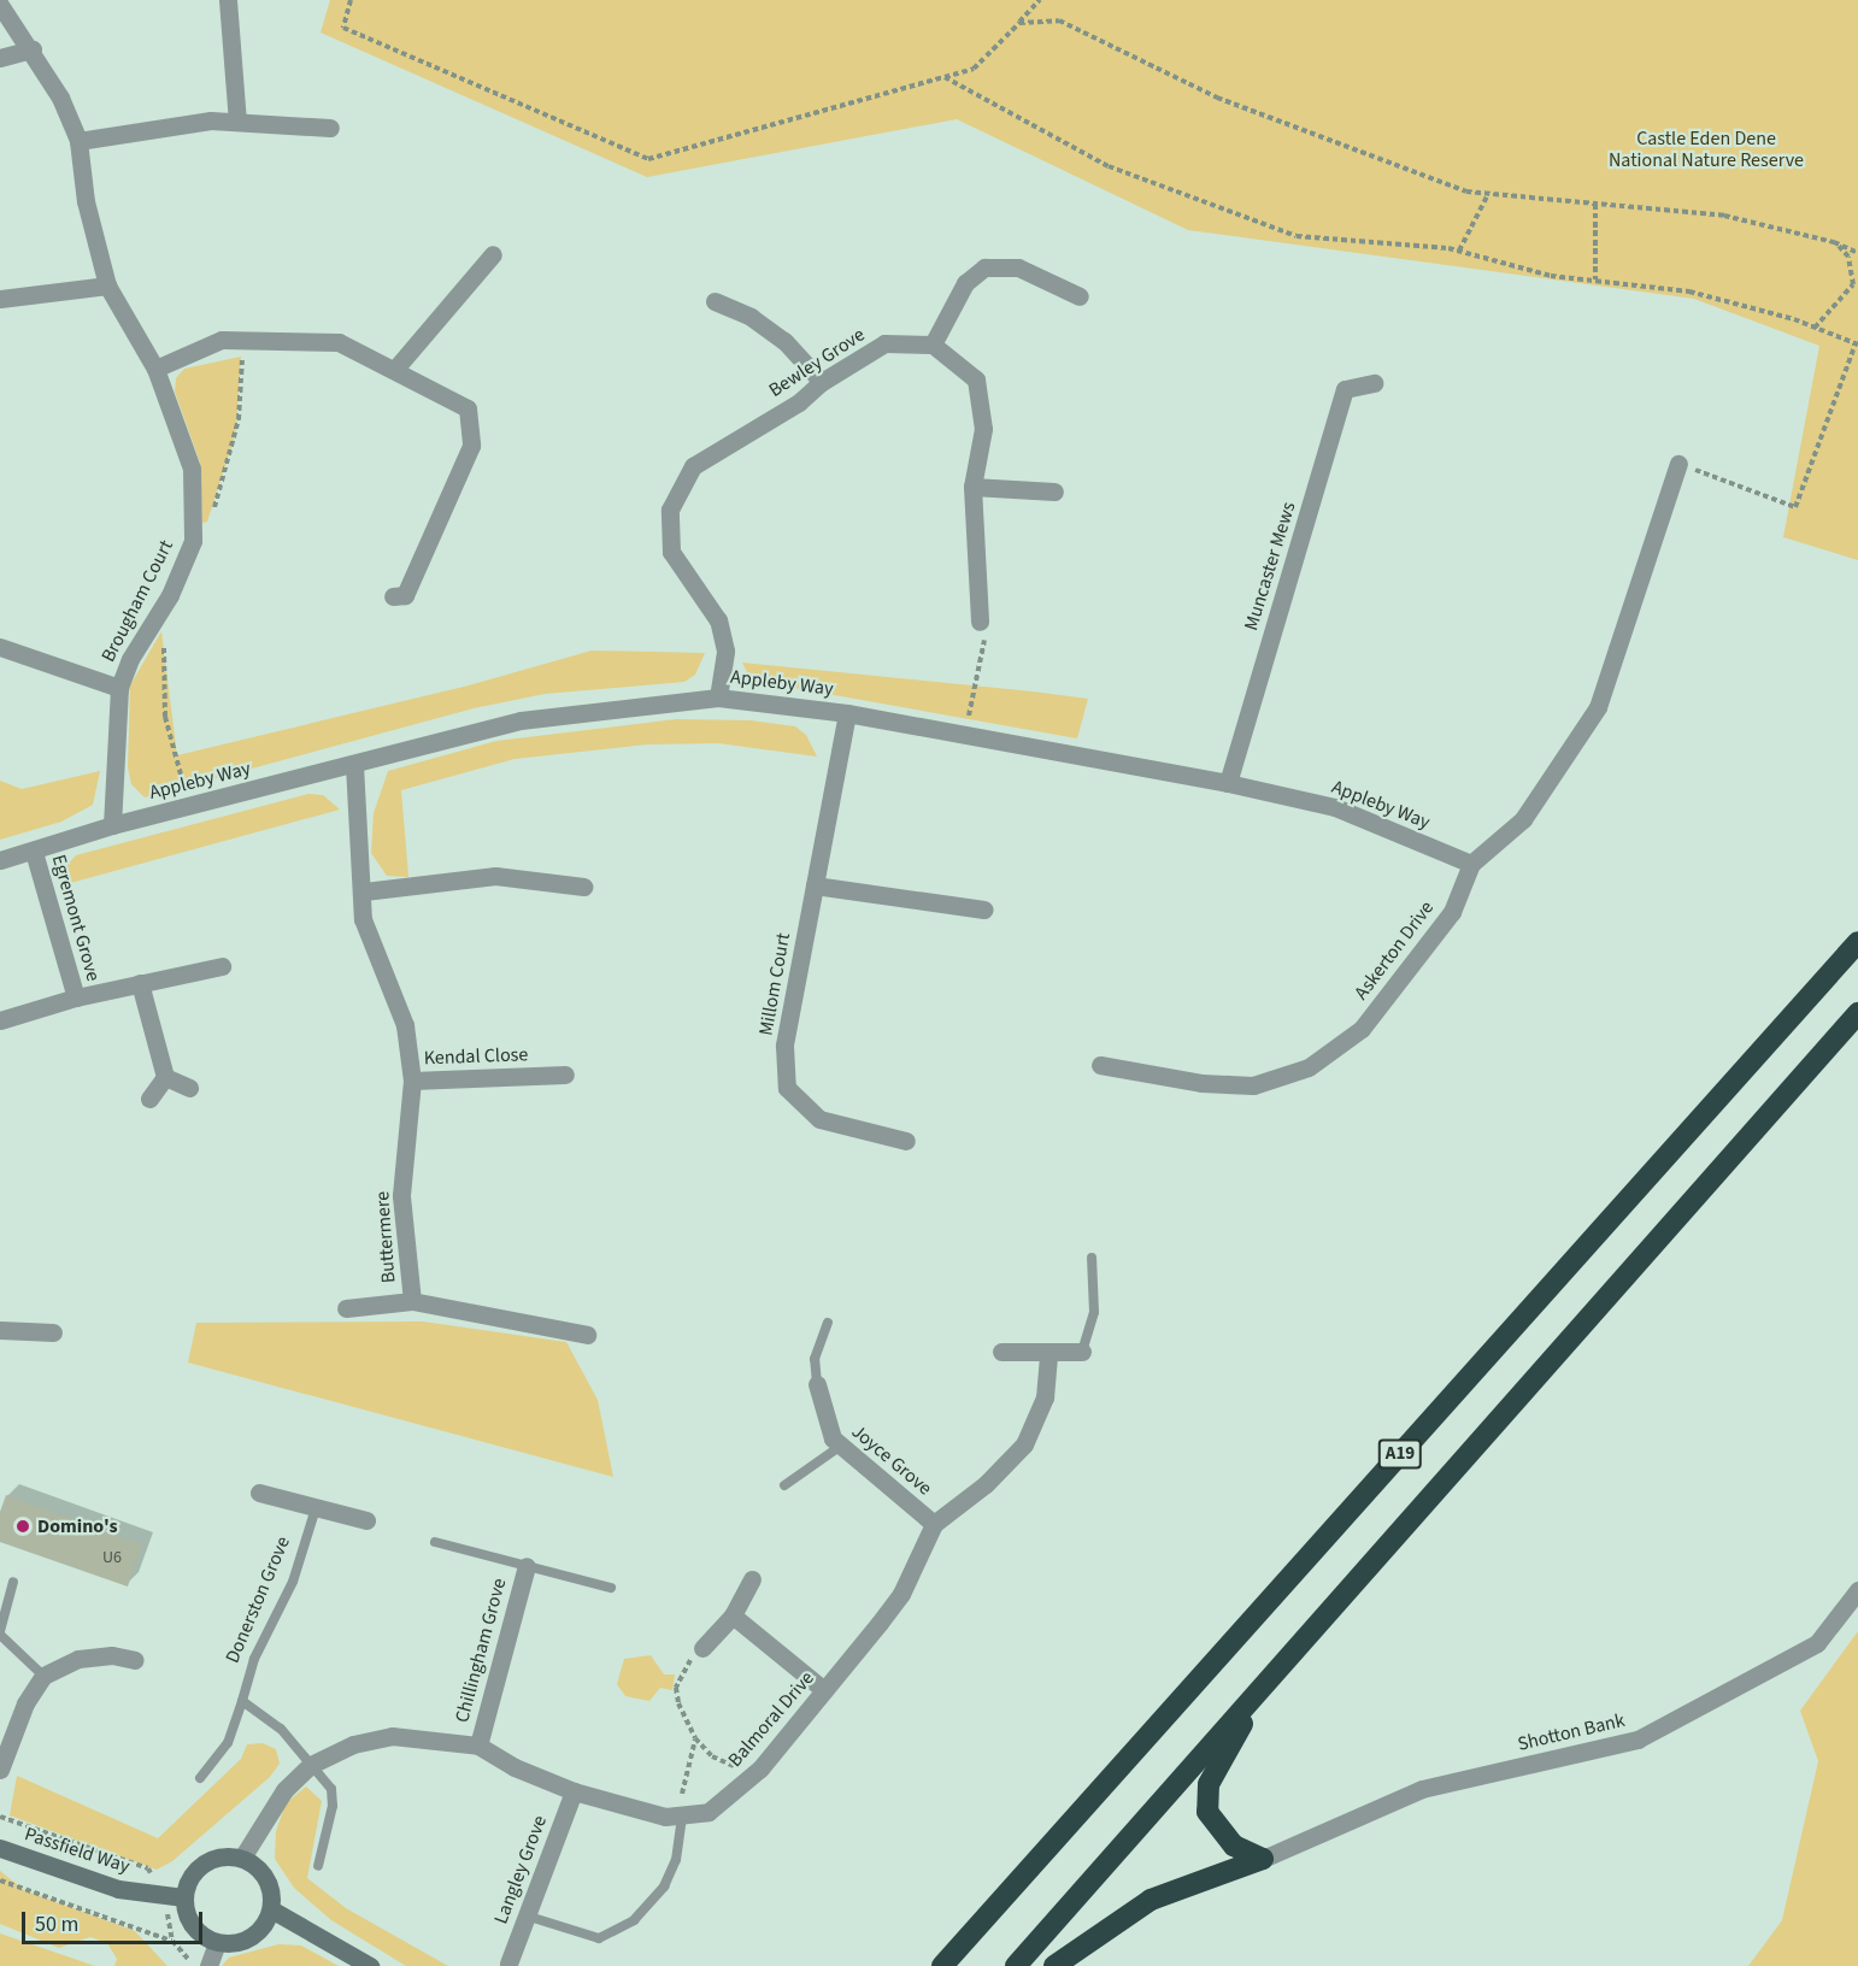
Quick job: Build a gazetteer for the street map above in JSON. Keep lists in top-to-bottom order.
{
  "streets": {
    "highway": ["A19"],
    "street": [
      "Bewley Grove",
      "Muncaster Mews",
      "Brougham Court",
      "Appleby Way",
      "Egremont Grove",
      "Askerton Drive",
      "Millom Court",
      "Kendal Close",
      "Buttermere",
      "Joyce Grove",
      "Chillingham Grove",
      "Balmoral Drive",
      "Shotton Bank",
      "Passfield Way",
      "Langley Grove"
    ],
    "lane": ["Donerston Grove"]
  },
  "crossings": [
    ["Bewley Grove", "Appleby Way"],
    ["Muncaster Mews", "Appleby Way"],
    ["Brougham Court", "Appleby Way"],
    ["Appleby Way", "Egremont Grove"],
    ["Appleby Way", "Askerton Drive"],
    ["Appleby Way", "Millom Court"],
    ["Appleby Way", "Kendal Close"],
    ["Kendal Close", "Buttermere"],
    ["Joyce Grove", "Balmoral Drive"]
  ],
  "parks": ["Castle Eden Dene National Nature Reserve"],
  "places": ["Domino's"],
  "house_numbers": ["U6"],
  "scale_bar": "50 m"
}
